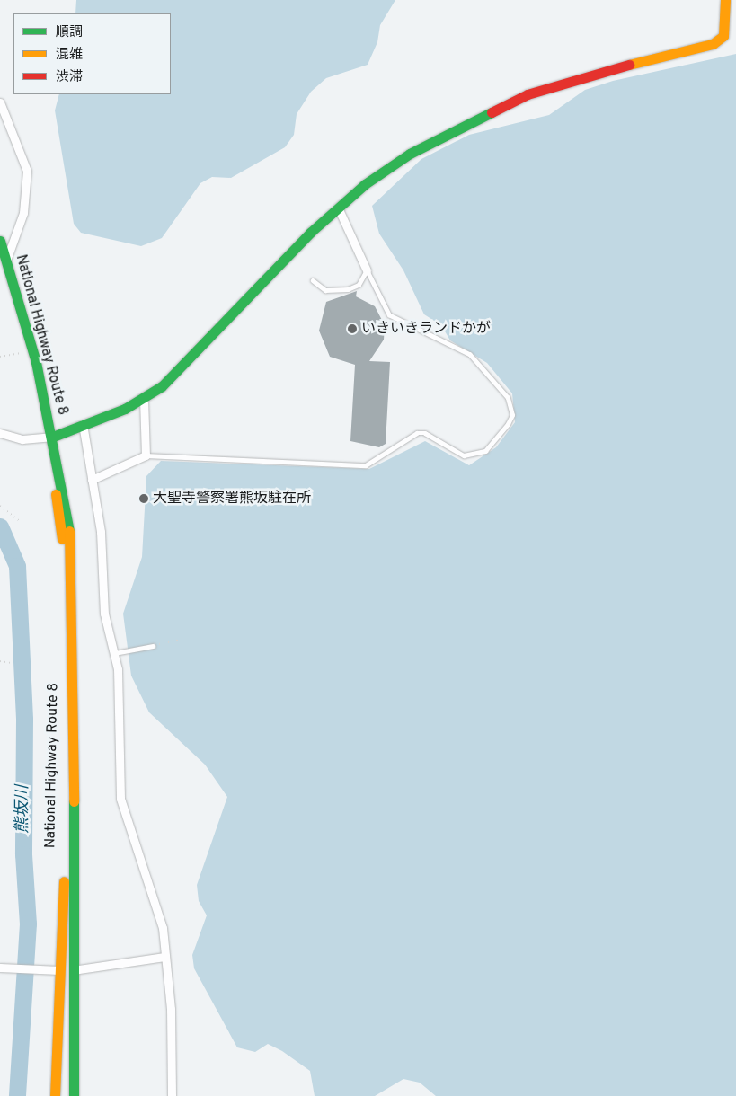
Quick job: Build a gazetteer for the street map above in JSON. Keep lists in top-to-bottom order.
{
  "streets": {
    "main road": ["National Highway Route 8"]
  },
  "water": ["熊坂川"],
  "places": ["いきいきランドかが", "大聖寺警察署熊坂駐在所"],
  "legend": ["順調", "混雑", "渋滞"]
}
